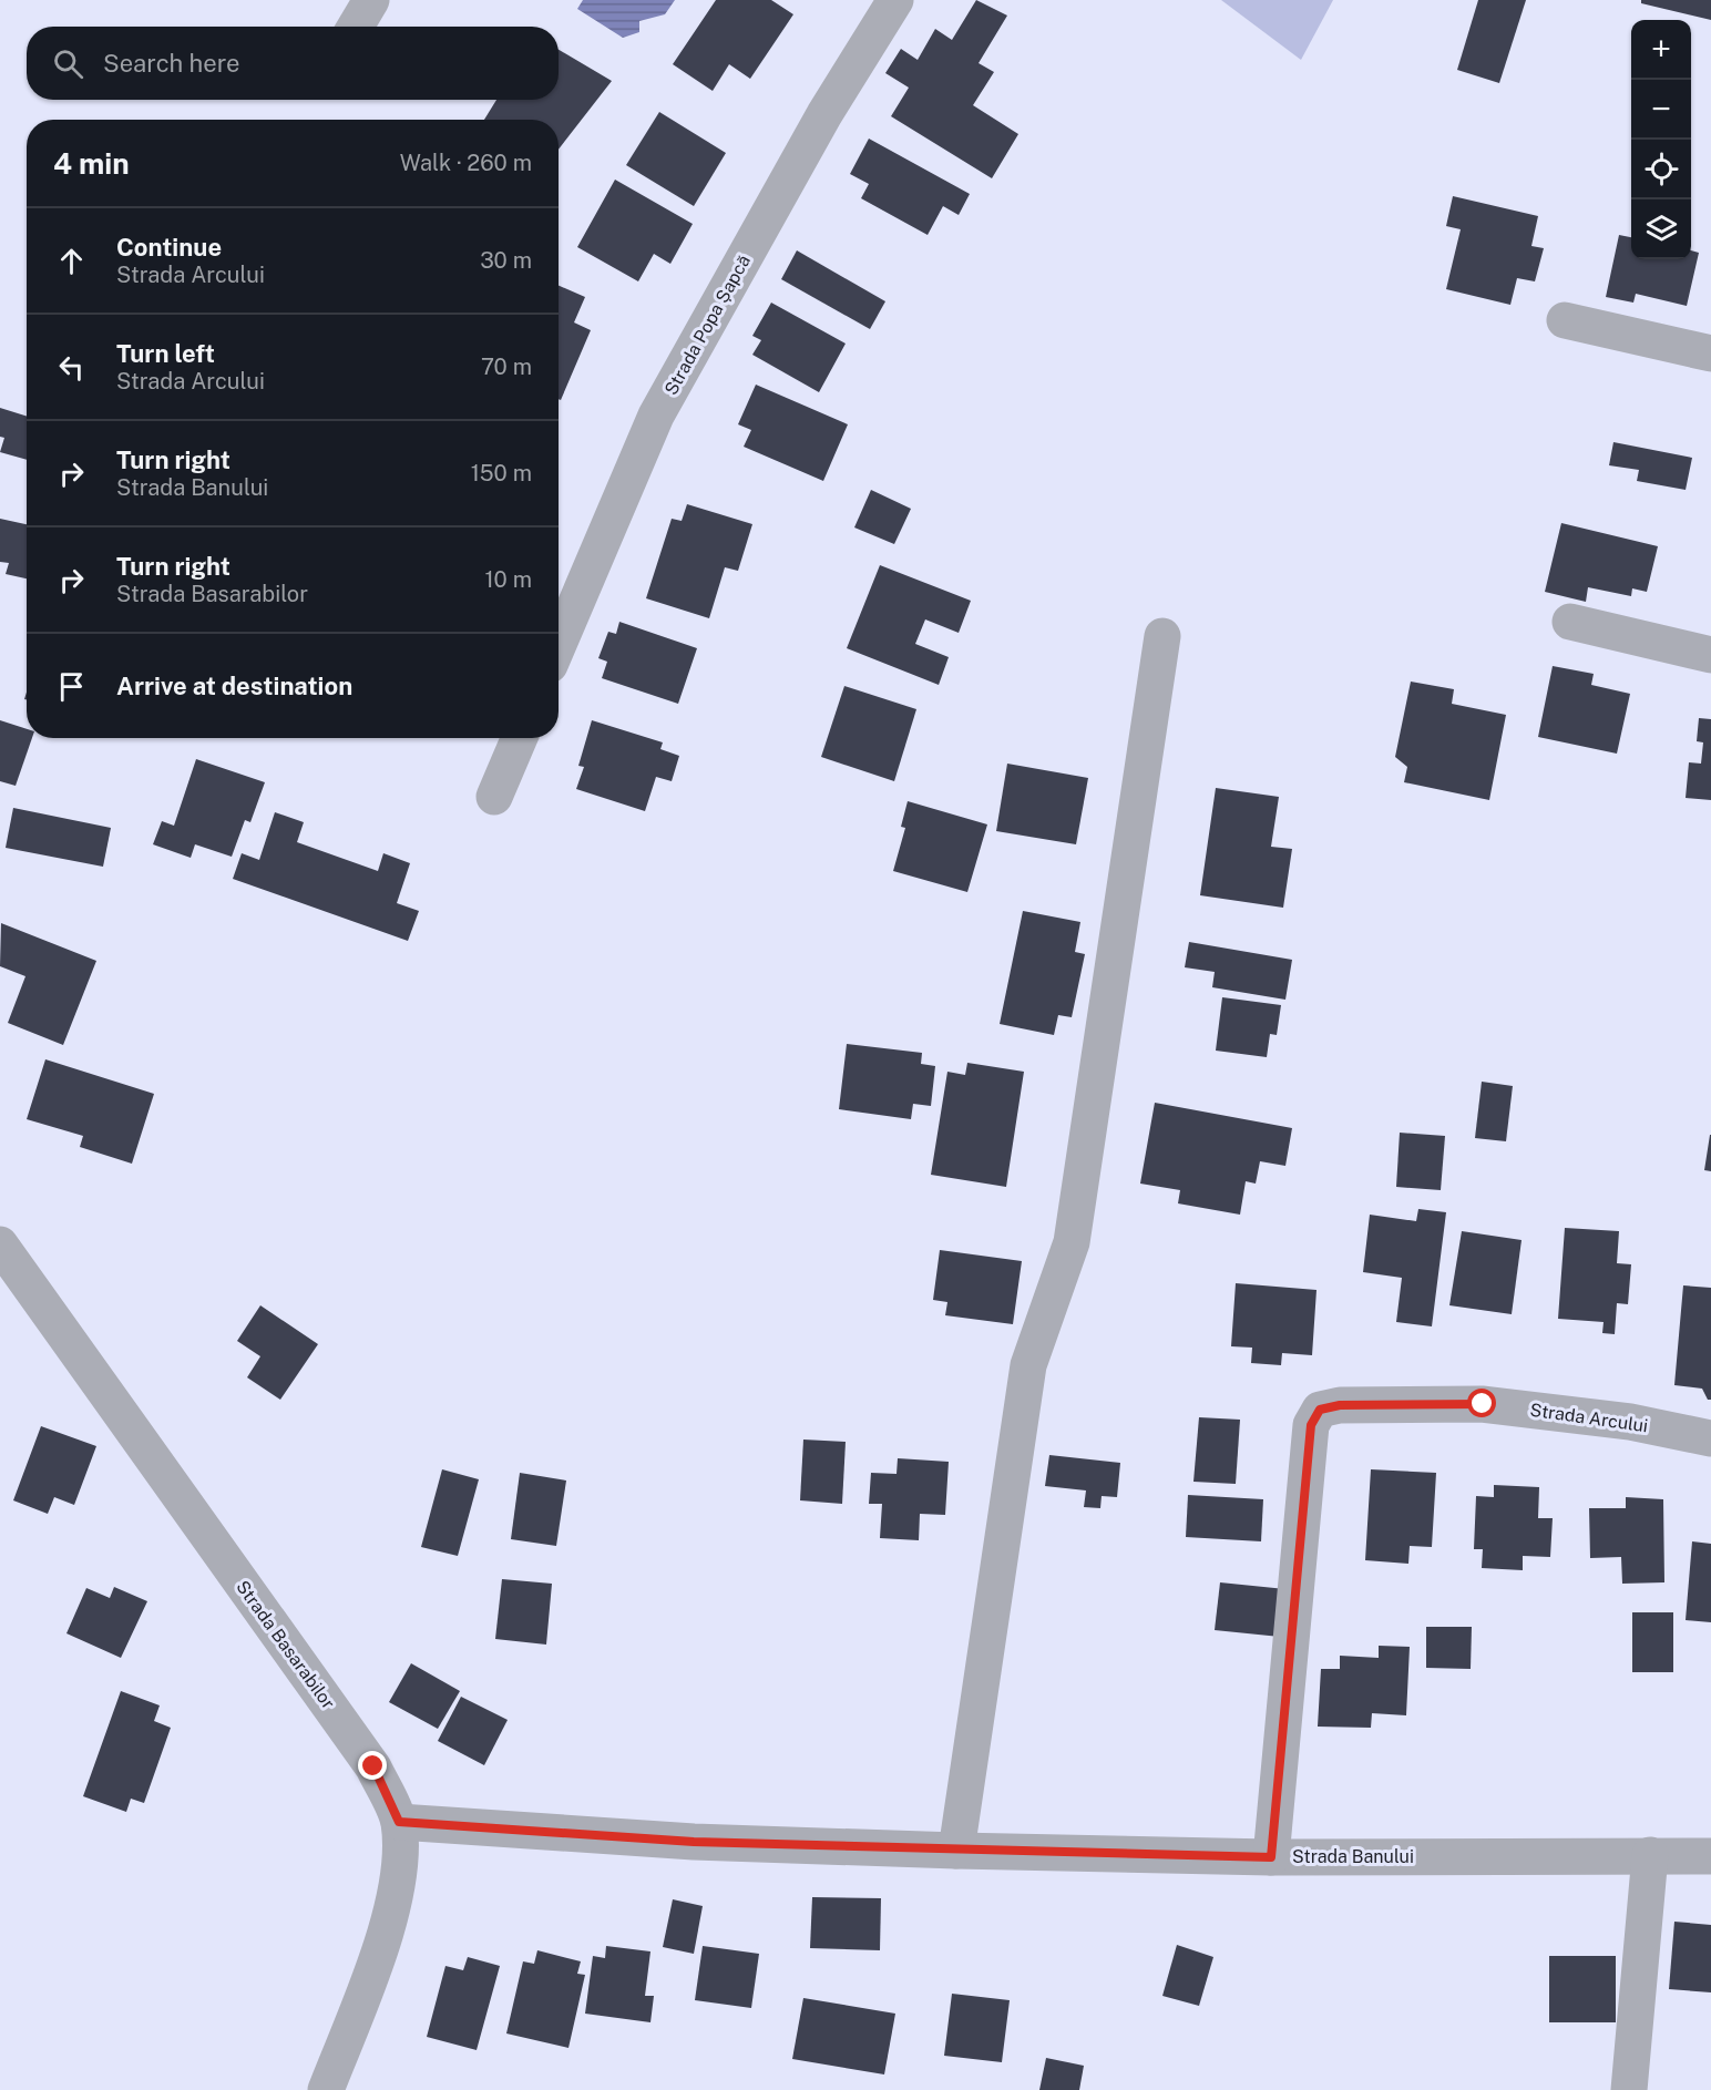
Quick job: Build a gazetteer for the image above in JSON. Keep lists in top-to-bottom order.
{
  "streets": {
    "street": [
      "Strada Popa Șapcă",
      "Strada Arcului",
      "Strada Basarabilor",
      "Strada Banului"
    ]
  },
  "crossings": [
    ["Strada Arcului", "Strada Banului"],
    ["Strada Basarabilor", "Strada Banului"]
  ],
  "page": {
    "map_buttons": ["+", "−"],
    "search": "Search here",
    "heading": ["4 min", "Walk · 260 m"],
    "list": [
      ["Continue", "Strada Arcului", "30 m"],
      ["Turn left", "Strada Arcului", "70 m"],
      ["Turn right", "Strada Banului", "150 m"],
      ["Turn right", "Strada Basarabilor", "10 m"],
      "Arrive at destination"
    ]
  }
}
